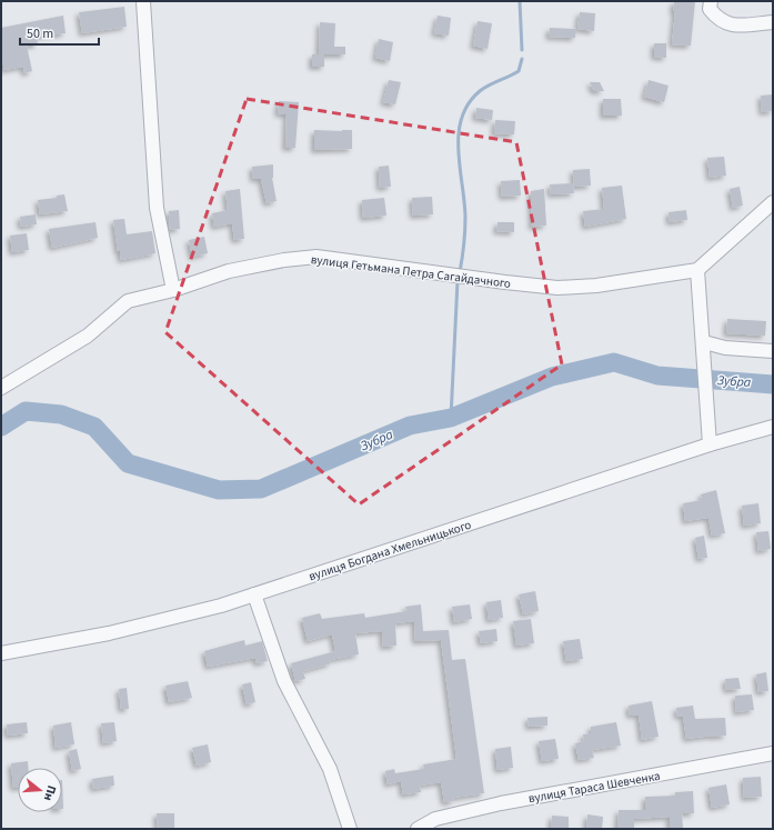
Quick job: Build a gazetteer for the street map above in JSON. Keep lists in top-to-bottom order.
{
  "streets": {
    "street": ["вулиця Гетьмана Петра Сагайдачного", "вулиця Богдана Хмельницького", "вулиця Тараса Шевченка"]
  },
  "water": ["Зубра"],
  "scale_bar": "50 m",
  "north": "right"
}
